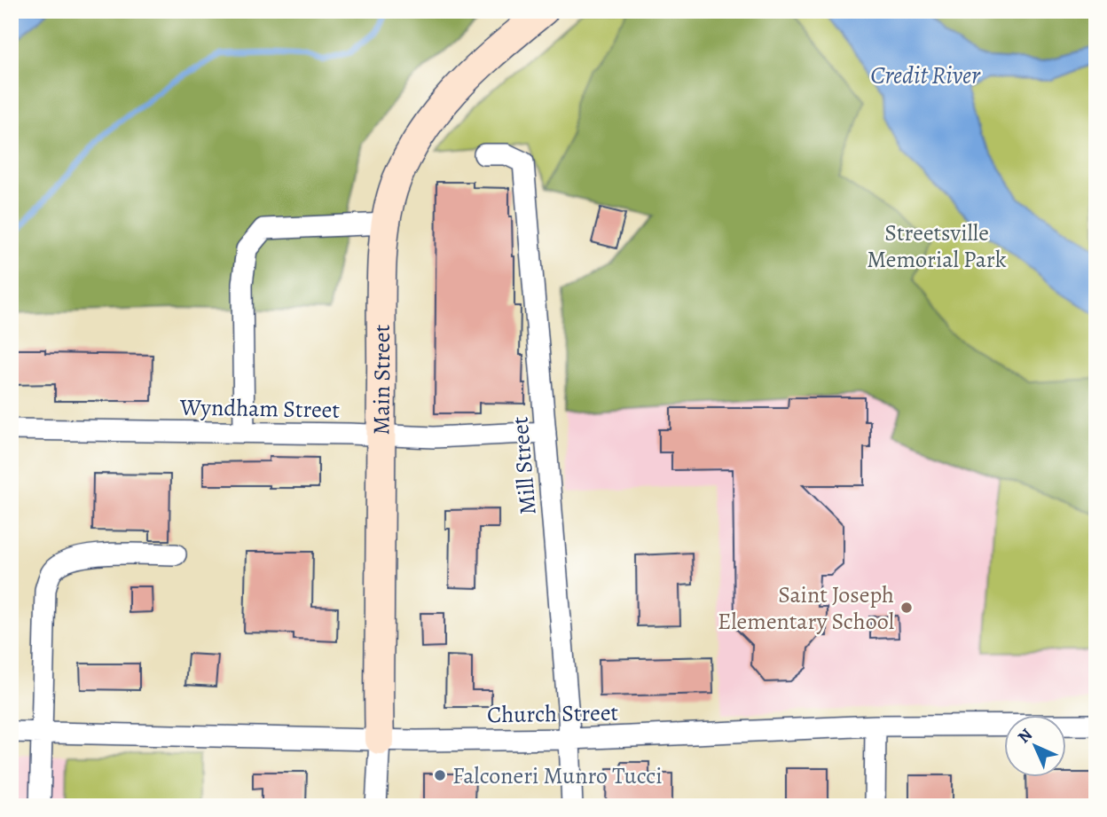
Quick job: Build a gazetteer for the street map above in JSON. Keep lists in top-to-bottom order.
{
  "streets": {
    "street": [
      "Main Street",
      "Wyndham Street",
      "Mill Street",
      "Church Street"
    ]
  },
  "crossings": [
    ["Main Street", "Wyndham Street"],
    ["Main Street", "Church Street"],
    ["Wyndham Street", "Mill Street"],
    ["Mill Street", "Church Street"]
  ],
  "water": ["Credit River"],
  "parks": ["Streetsville Memorial Park"],
  "places": ["Saint Joseph Elementary School", "Falconeri Munro Tucci"],
  "north": "top left"
}
